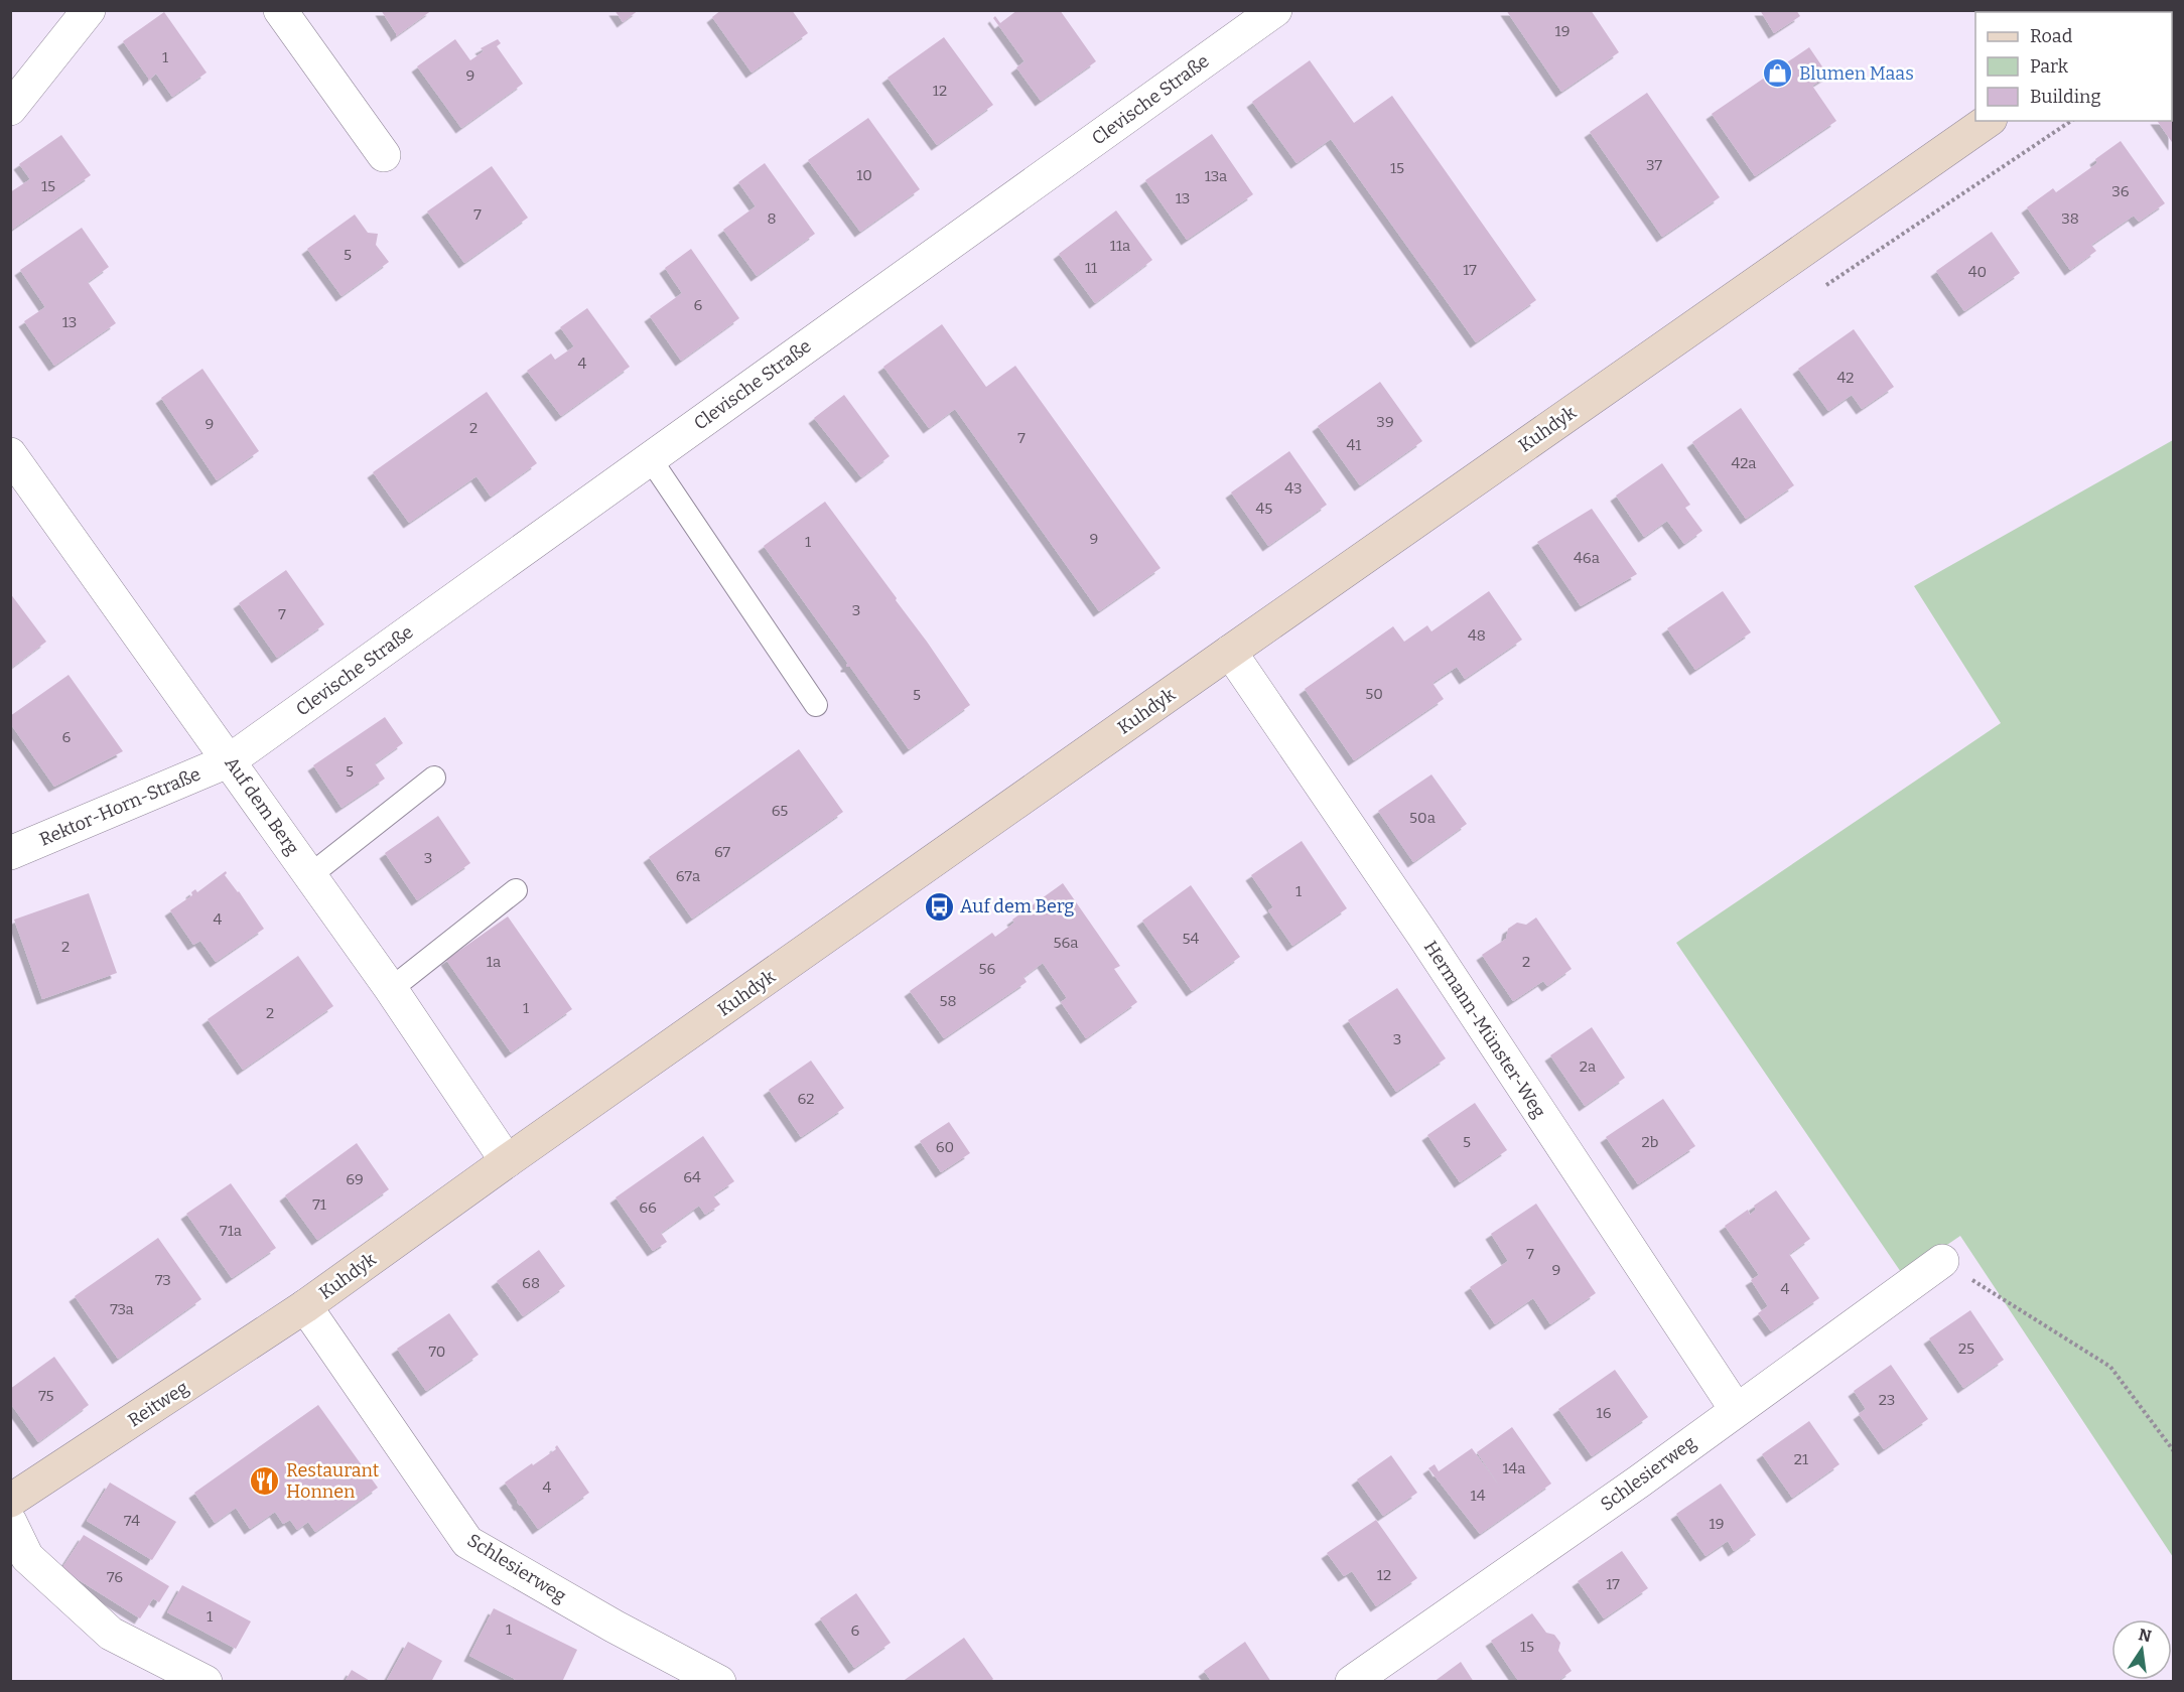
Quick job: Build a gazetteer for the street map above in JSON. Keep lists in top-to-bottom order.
{
  "streets": {
    "main road": ["Kuhdyk", "Reitweg"],
    "street": [
      "Clevische Straße",
      "Auf dem Berg",
      "Rektor-Horn-Straße",
      "Hermann-Münster-Weg",
      "Schlesierweg"
    ]
  },
  "crossings": [
    ["Clevische Straße", "Auf dem Berg"],
    ["Clevische Straße", "Rektor-Horn-Straße"],
    ["Kuhdyk", "Auf dem Berg"],
    ["Kuhdyk", "Hermann-Münster-Weg"],
    ["Kuhdyk", "Reitweg"],
    ["Kuhdyk", "Schlesierweg"],
    ["Auf dem Berg", "Rektor-Horn-Straße"],
    ["Hermann-Münster-Weg", "Schlesierweg"],
    ["Reitweg", "Schlesierweg"]
  ],
  "places": {
    "shop": ["Blumen Maas"],
    "bus stop": ["Auf dem Berg"],
    "restaurant": ["Restaurant Honnen"]
  },
  "house_numbers": [
    "19",
    "1",
    "9",
    "12",
    "37",
    "15",
    "10",
    "13a",
    "15",
    "36",
    "13",
    "7",
    "8",
    "38",
    "11a",
    "5",
    "11",
    "17",
    "40",
    "6",
    "13",
    "4",
    "42",
    "39",
    "9",
    "2",
    "7",
    "41",
    "42a",
    "43",
    "45",
    "9",
    "1",
    "46a",
    "3",
    "7",
    "48",
    "50",
    "5",
    "6",
    "5",
    "65",
    "50a",
    "67",
    "3",
    "67a",
    "1",
    "4",
    "54",
    "56a",
    "2",
    "1a",
    "2",
    "56",
    "58",
    "1",
    "2",
    "3",
    "2a",
    "62",
    "5",
    "2b",
    "60",
    "64",
    "69",
    "71",
    "66",
    "71a",
    "7",
    "9",
    "73",
    "68",
    "4",
    "73a",
    "25",
    "70",
    "75",
    "23",
    "16",
    "21",
    "14a",
    "4",
    "14",
    "74",
    "19",
    "12",
    "76",
    "17",
    "1",
    "1",
    "6",
    "15"
  ],
  "legend": ["Road", "Park", "Building"],
  "north": "top"
}
